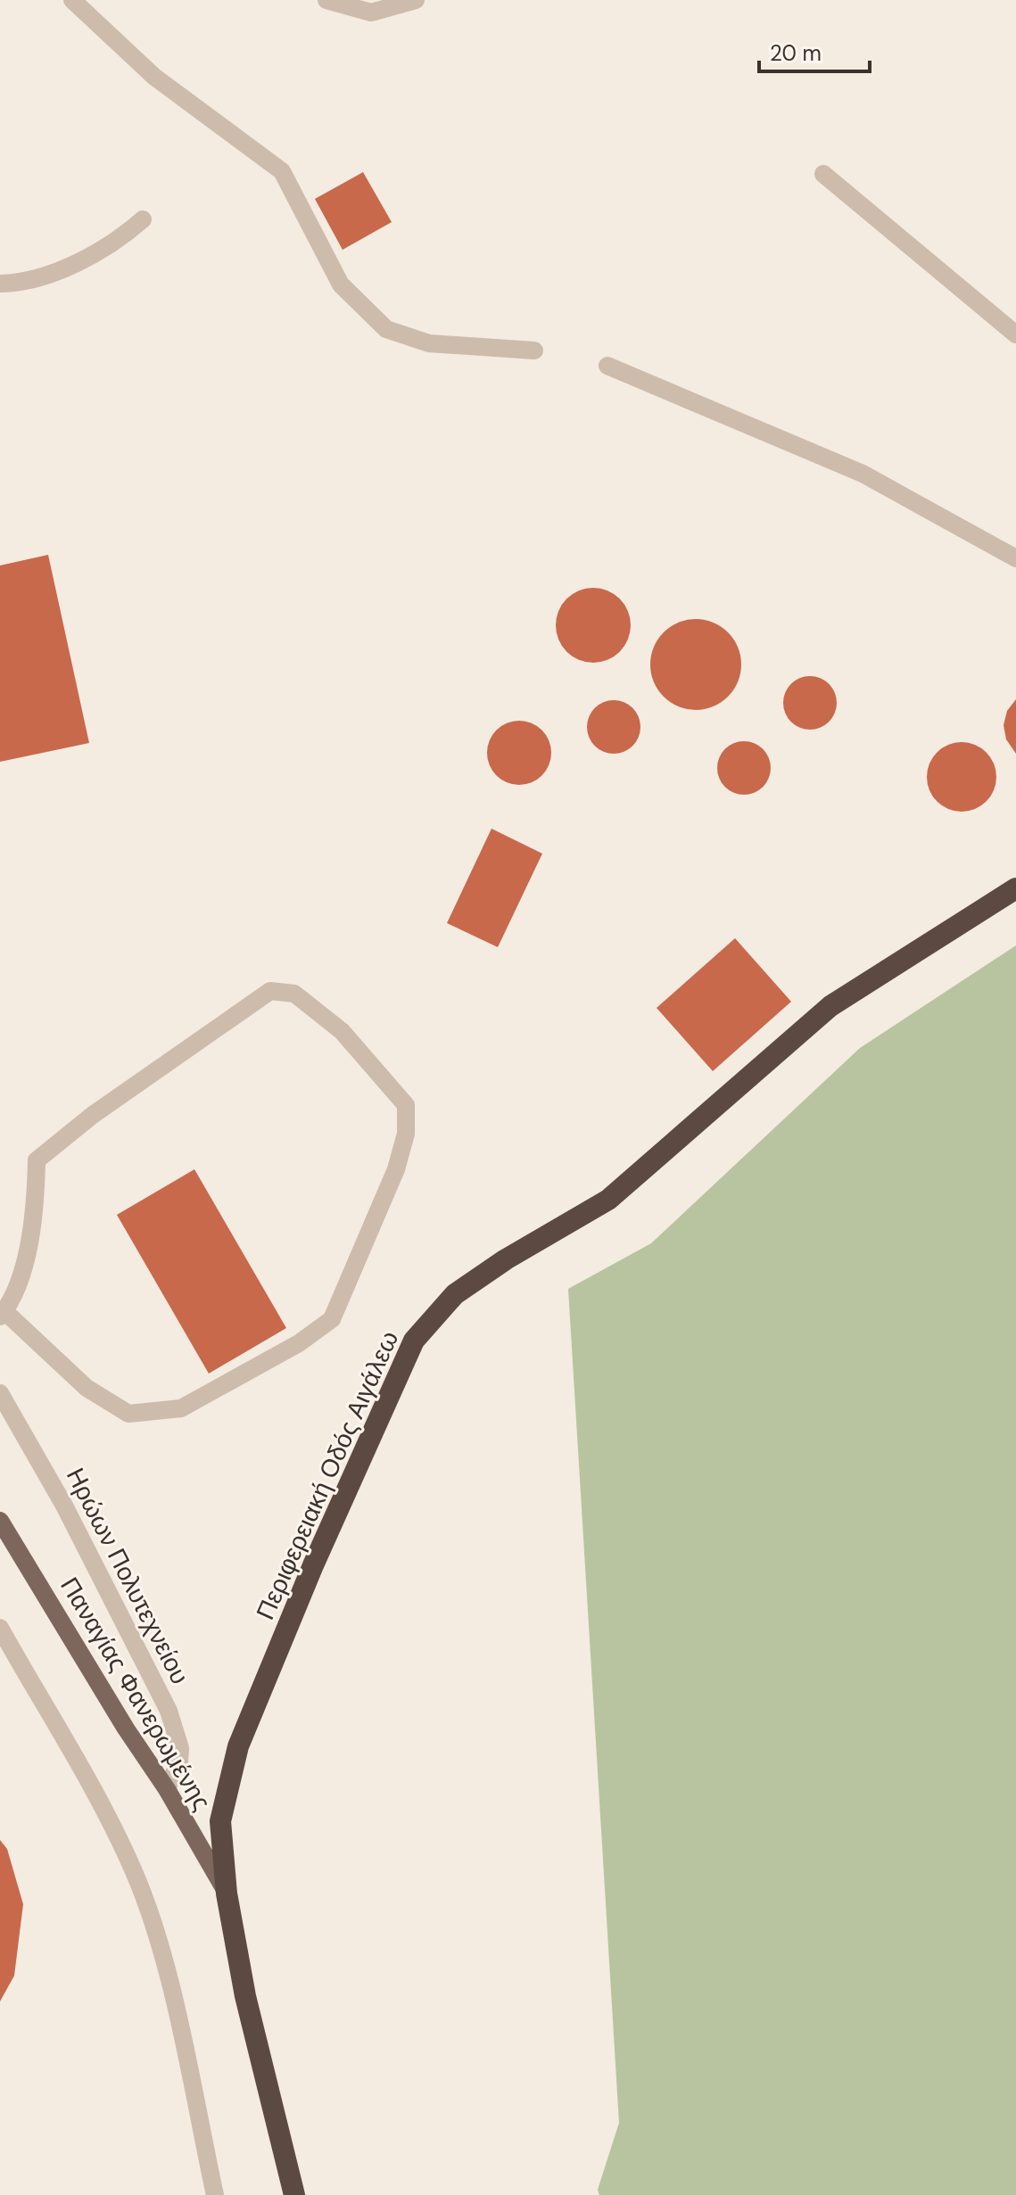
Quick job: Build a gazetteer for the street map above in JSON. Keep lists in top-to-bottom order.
{
  "streets": {
    "highway": ["Περιφερειακή Οδός Αιγάλεω"],
    "main road": ["Παναγίας Φανερωμένης"],
    "street": ["Ηρώων Πολυτεχνείου"]
  },
  "crossings": [
    ["Περιφερειακή Οδός Αιγάλεω", "Παναγίας Φανερωμένης"],
    ["Ηρώων Πολυτεχνείου", "Παναγίας Φανερωμένης"]
  ],
  "scale_bar": "20 m"
}
